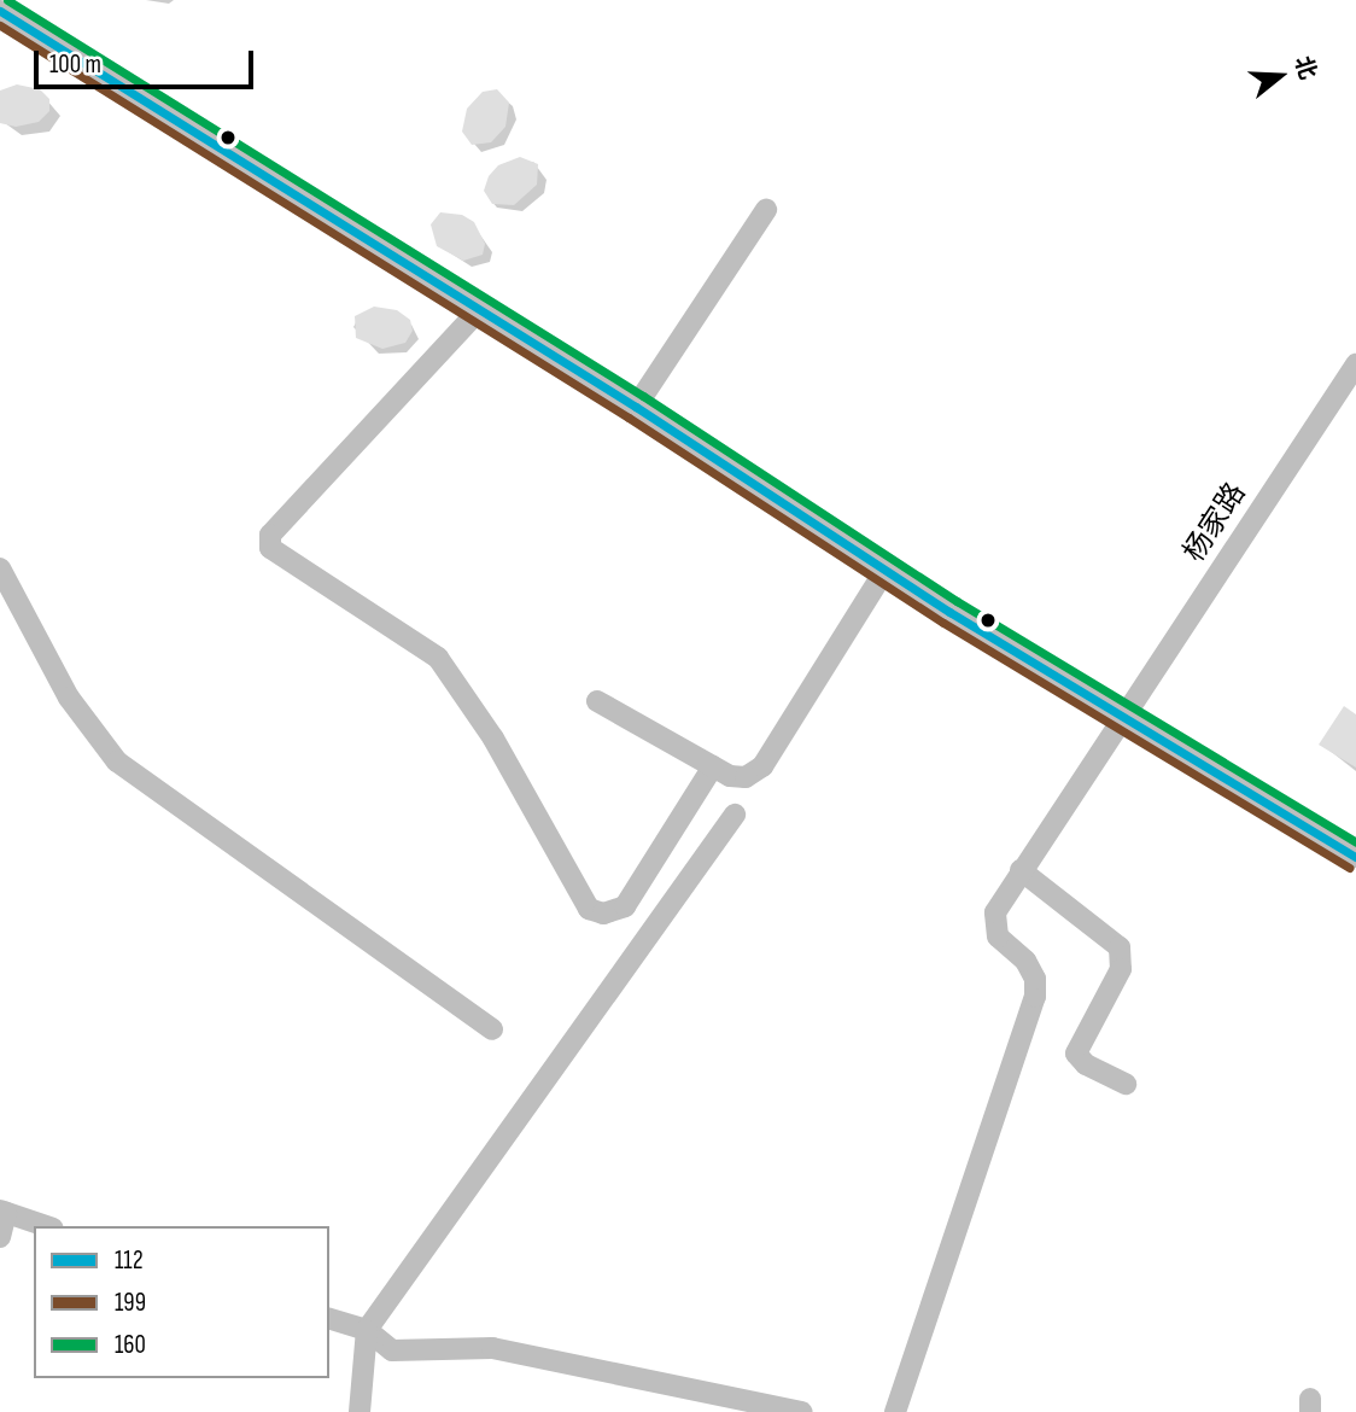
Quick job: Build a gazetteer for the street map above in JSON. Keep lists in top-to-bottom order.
{
  "streets": {
    "street": ["杨家路"]
  },
  "lines": ["transit line 160", "transit line 112", "transit line 199"],
  "legend": ["112", "199", "160"],
  "scale_bar": "100 m",
  "north": "right"
}
